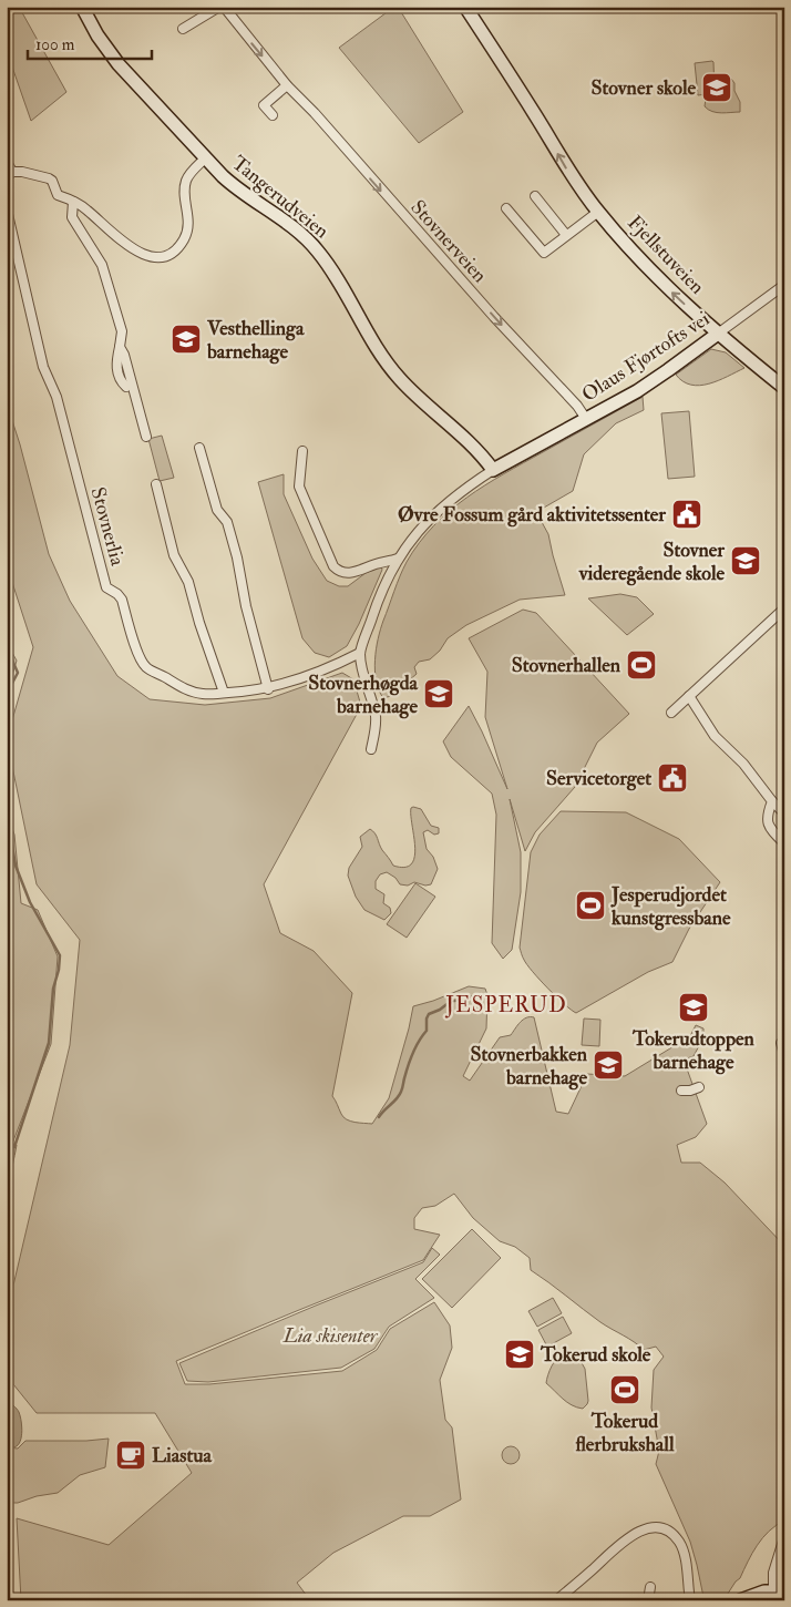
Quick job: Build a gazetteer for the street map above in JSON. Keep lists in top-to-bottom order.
{
  "streets": {
    "street": [
      "Tangerudveien",
      "Stovnerveien",
      "Fjellstuveien",
      "Olaus Fjørtofts vei",
      "Stovnerlia"
    ]
  },
  "crossings": [
    ["Tangerudveien", "Olaus Fjørtofts vei"],
    ["Stovnerveien", "Olaus Fjørtofts vei"],
    ["Fjellstuveien", "Olaus Fjørtofts vei"]
  ],
  "one_way": ["Stovnerveien", "Fjellstuveien"],
  "districts": ["JESPERUD"],
  "parks": ["Lia skisenter"],
  "places": {
    "school or university": [
      "Stovner skole",
      "Vesthellinga barnehage",
      "Stovner videregående skole",
      "Stovnerhøgda barnehage",
      "Tokerudtoppen barnehage",
      "Stovnerbakken barnehage",
      "Tokerud skole"
    ],
    "public building": ["Øvre Fossum gård aktivitetssenter", "Servicetorget"],
    "sports": ["Stovnerhallen", "Jesperudjordet kunstgressbane", "Tokerud flerbrukshall"],
    "cafe": ["Liastua"]
  },
  "scale_bar": "100 m"
}
